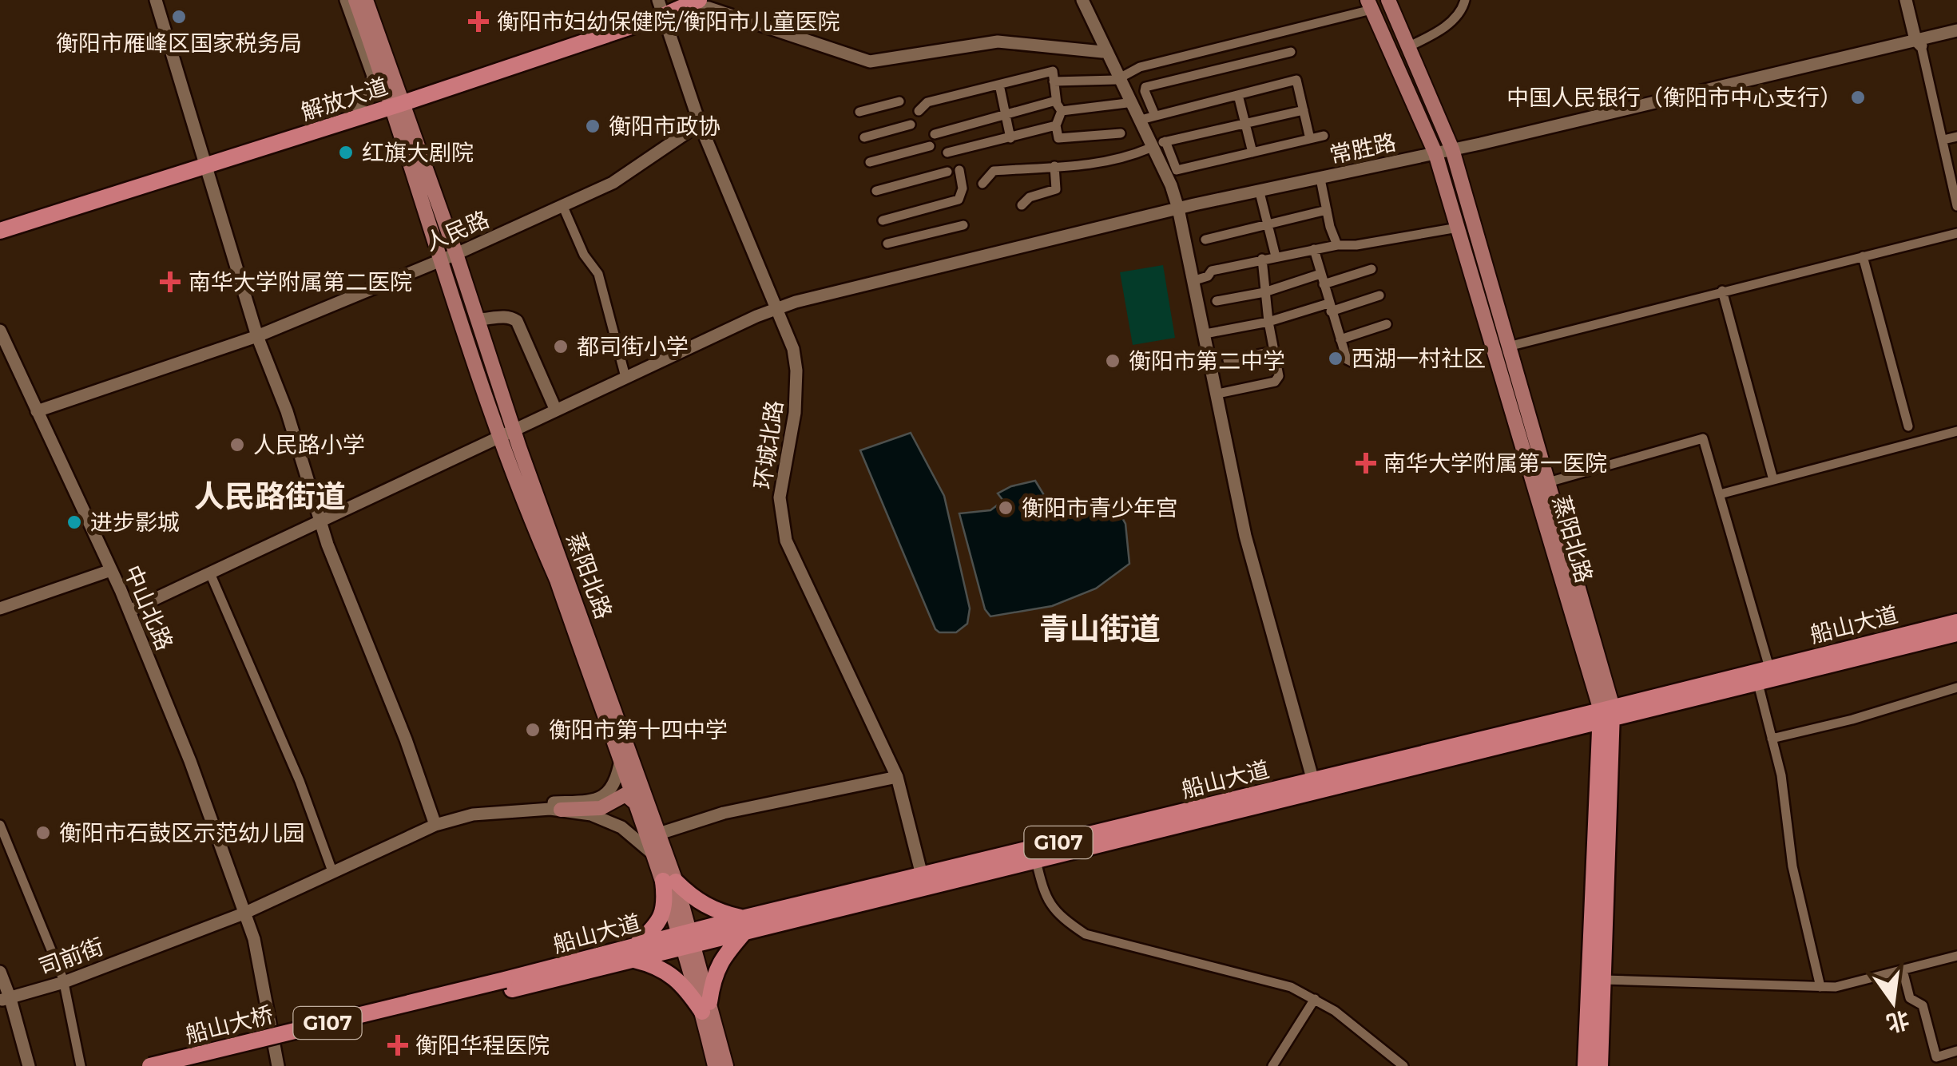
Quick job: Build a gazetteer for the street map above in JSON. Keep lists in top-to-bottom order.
{
  "streets": {
    "highway": [
      "解放大道",
      "蒸阳北路",
      "船山大道",
      "G107",
      "船山大桥"
    ],
    "street": [
      "常胜路",
      "人民路",
      "环城北路",
      "中山北路",
      "司前街"
    ]
  },
  "crossings": [
    ["解放大道", "环城北路"],
    ["解放大道", "蒸阳北路"],
    ["常胜路", "环城北路"],
    ["常胜路", "蒸阳北路"],
    ["常胜路", "中山北路"],
    ["人民路", "环城北路"],
    ["人民路", "蒸阳北路"],
    ["人民路", "中山北路"],
    ["环城北路", "船山大道"],
    ["蒸阳北路", "船山大道"],
    ["蒸阳北路", "司前街"],
    ["中山北路", "司前街"],
    ["船山大道", "船山大桥"]
  ],
  "districts": ["人民路街道", "青山街道"],
  "places": {
    "other": [
      "衡阳市雁峰区国家税务局",
      "中国人民银行（衡阳市中心支行）",
      "衡阳市政协",
      "红旗大剧院",
      "都司街小学",
      "西湖一村社区",
      "衡阳市第二中学",
      "人民路小学",
      "衡阳市青少年宫",
      "进步影城",
      "衡阳市第十四中学",
      "衡阳市石鼓区示范幼儿园"
    ],
    "health": [
      "衡阳市妇幼保健院/衡阳市儿童医院",
      "南华大学附属第二医院",
      "南华大学附属第一医院",
      "衡阳华程医院"
    ]
  },
  "north": "bottom"
}
